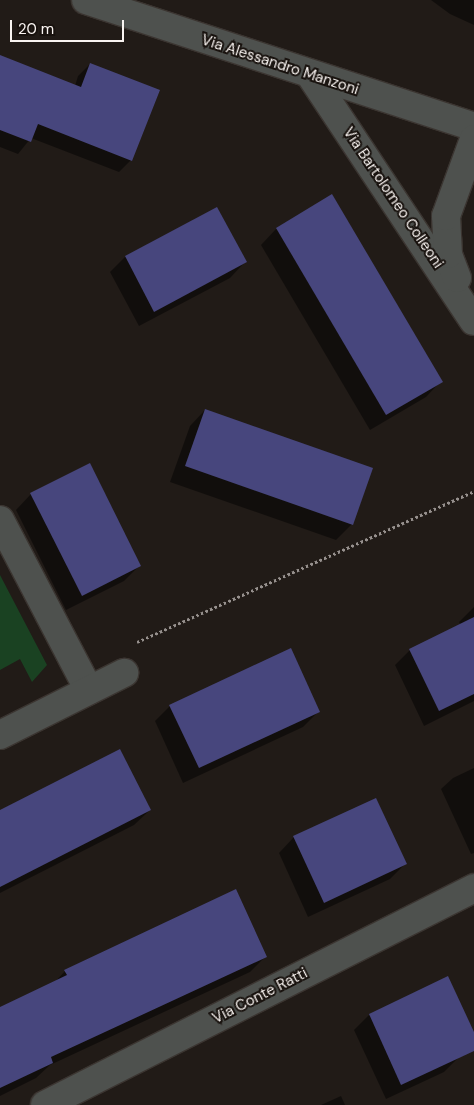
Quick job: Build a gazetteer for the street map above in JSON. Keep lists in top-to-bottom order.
{
  "streets": {
    "street": ["Via Alessandro Manzoni", "Via Bartolomeo Colleoni", "Via Conte Ratti"]
  },
  "crossings": [
    ["Via Alessandro Manzoni", "Via Bartolomeo Colleoni"]
  ],
  "scale_bar": "20 m"
}
